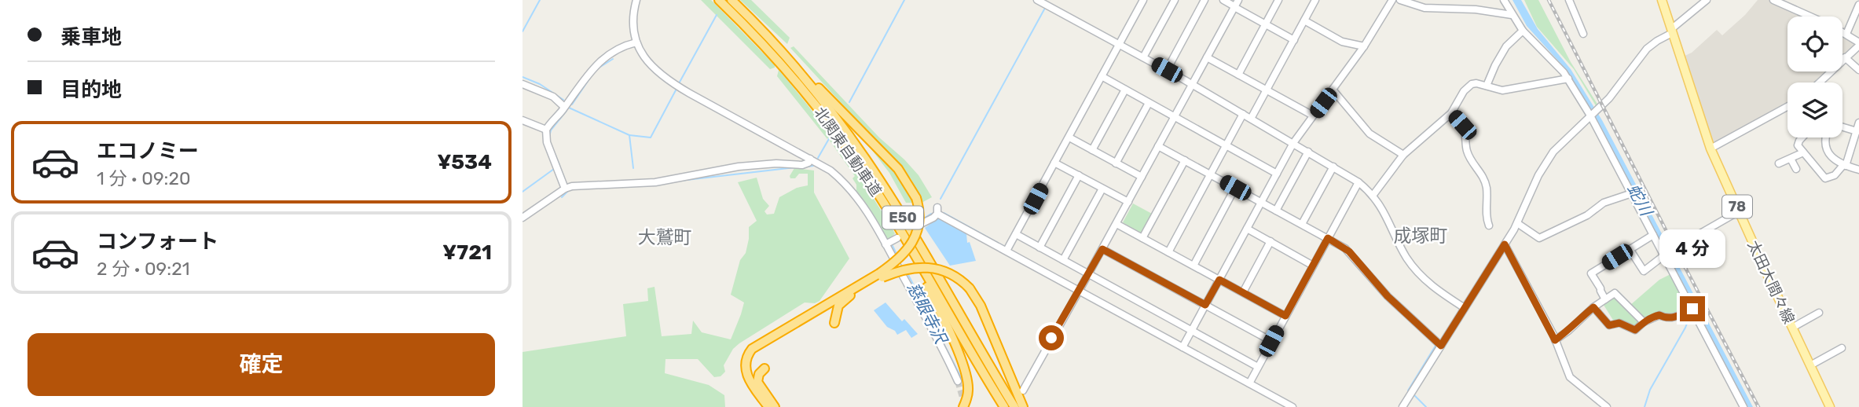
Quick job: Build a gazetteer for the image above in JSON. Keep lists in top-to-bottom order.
{
  "streets": {
    "highway": ["北関東自動車道", "E50"],
    "main road": ["78", "太田大間々線"]
  },
  "districts": ["成塚町", "大鷲町"],
  "water": ["蛇川", "慈眼寺沢"],
  "page": {
    "banner": ["乗車地", "目的地"],
    "list": [
      {
        "name": "エコノミー",
        "note": "1 分 · 09:20",
        "value": "¥534"
      },
      {
        "name": "コンフォート",
        "note": "2 分 · 09:21",
        "value": "¥721"
      }
    ],
    "bubble": "4 分",
    "buttons": "確定"
  }
}
